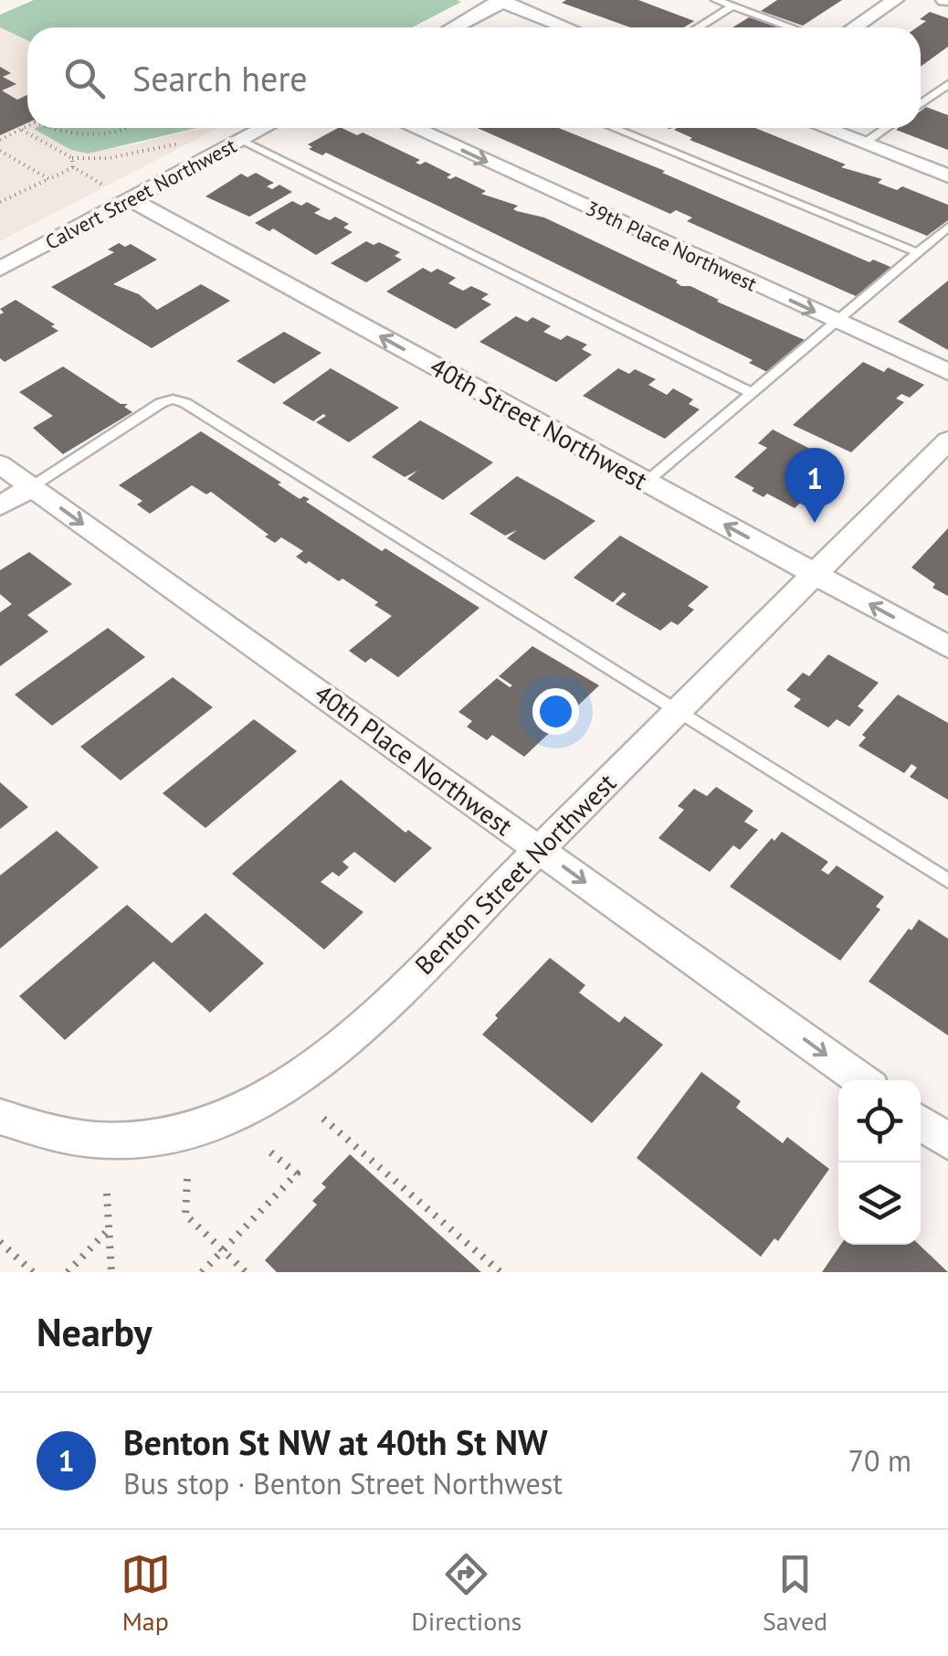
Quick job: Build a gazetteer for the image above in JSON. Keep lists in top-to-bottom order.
{
  "streets": {
    "street": [
      "Calvert Street Northwest",
      "39th Place Northwest",
      "40th Street Northwest",
      "40th Place Northwest",
      "Benton Street Northwest"
    ]
  },
  "crossings": [
    ["Calvert Street Northwest", "40th Street Northwest"],
    ["40th Street Northwest", "Benton Street Northwest"],
    ["40th Place Northwest", "Benton Street Northwest"]
  ],
  "one_way": ["40th Street Northwest", "40th Place Northwest"],
  "page": {
    "search": "Search here",
    "pins": "1",
    "heading": "Nearby",
    "list": [
      {
        "mark": "1",
        "name": "Benton St NW at 40th St NW",
        "note": "Bus stop · Benton Street Northwest",
        "value": "70 m"
      }
    ],
    "nav": ["Map", "Directions", "Saved"]
  }
}
